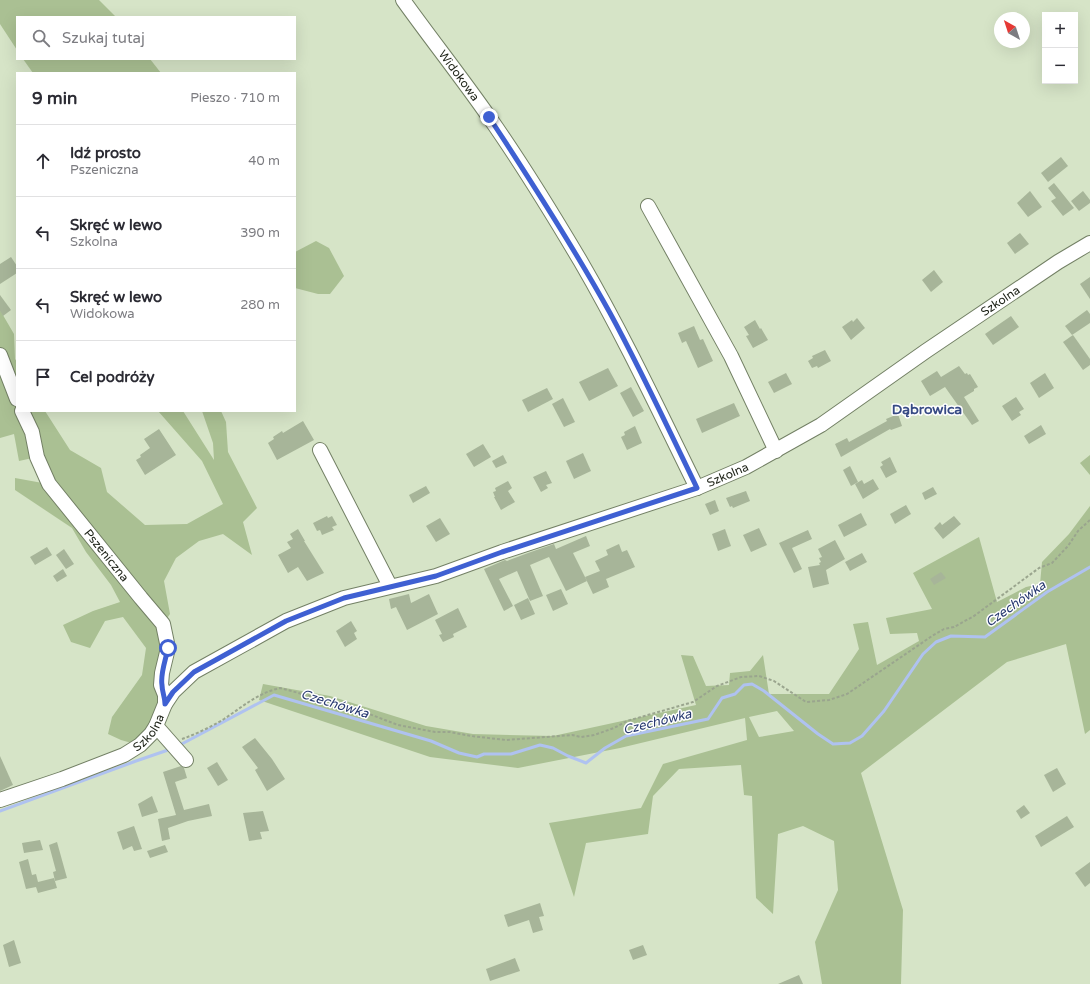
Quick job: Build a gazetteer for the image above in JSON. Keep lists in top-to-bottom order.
{
  "streets": {
    "street": ["Widokowa", "Szkolna", "Pszeniczna"]
  },
  "crossings": [
    ["Widokowa", "Szkolna"],
    ["Szkolna", "Pszeniczna"]
  ],
  "districts": ["Dąbrowica"],
  "water": ["Czechówka"],
  "north": "top left",
  "page": {
    "map_buttons": ["+", "−"],
    "search": "Szukaj tutaj",
    "heading": ["9 min", "Pieszo · 710 m"],
    "list": [
      ["Idź prosto", "Pszeniczna", "40 m"],
      ["Skręć w lewo", "Szkolna", "390 m"],
      ["Skręć w lewo", "Widokowa", "280 m"],
      "Cel podróży"
    ]
  }
}
